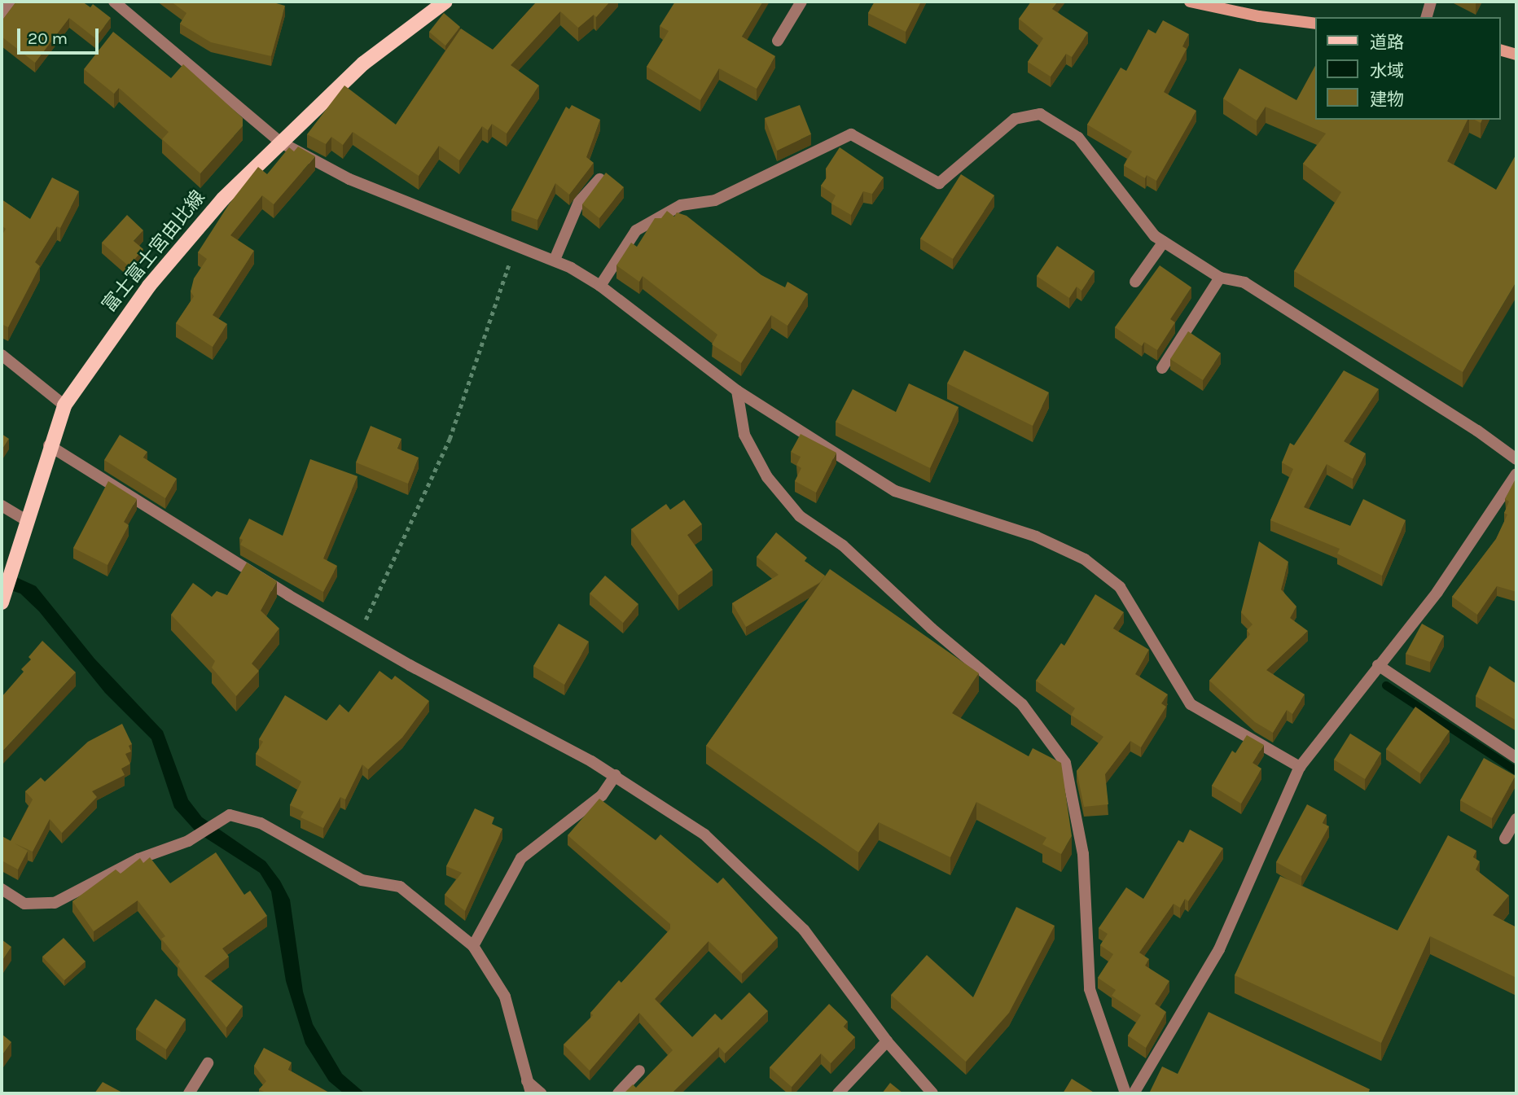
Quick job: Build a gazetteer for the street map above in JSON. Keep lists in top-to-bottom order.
{
  "streets": {
    "main road": ["富士富士宮由比線"]
  },
  "legend": ["道路", "水域", "建物"],
  "scale_bar": "20 m"
}
